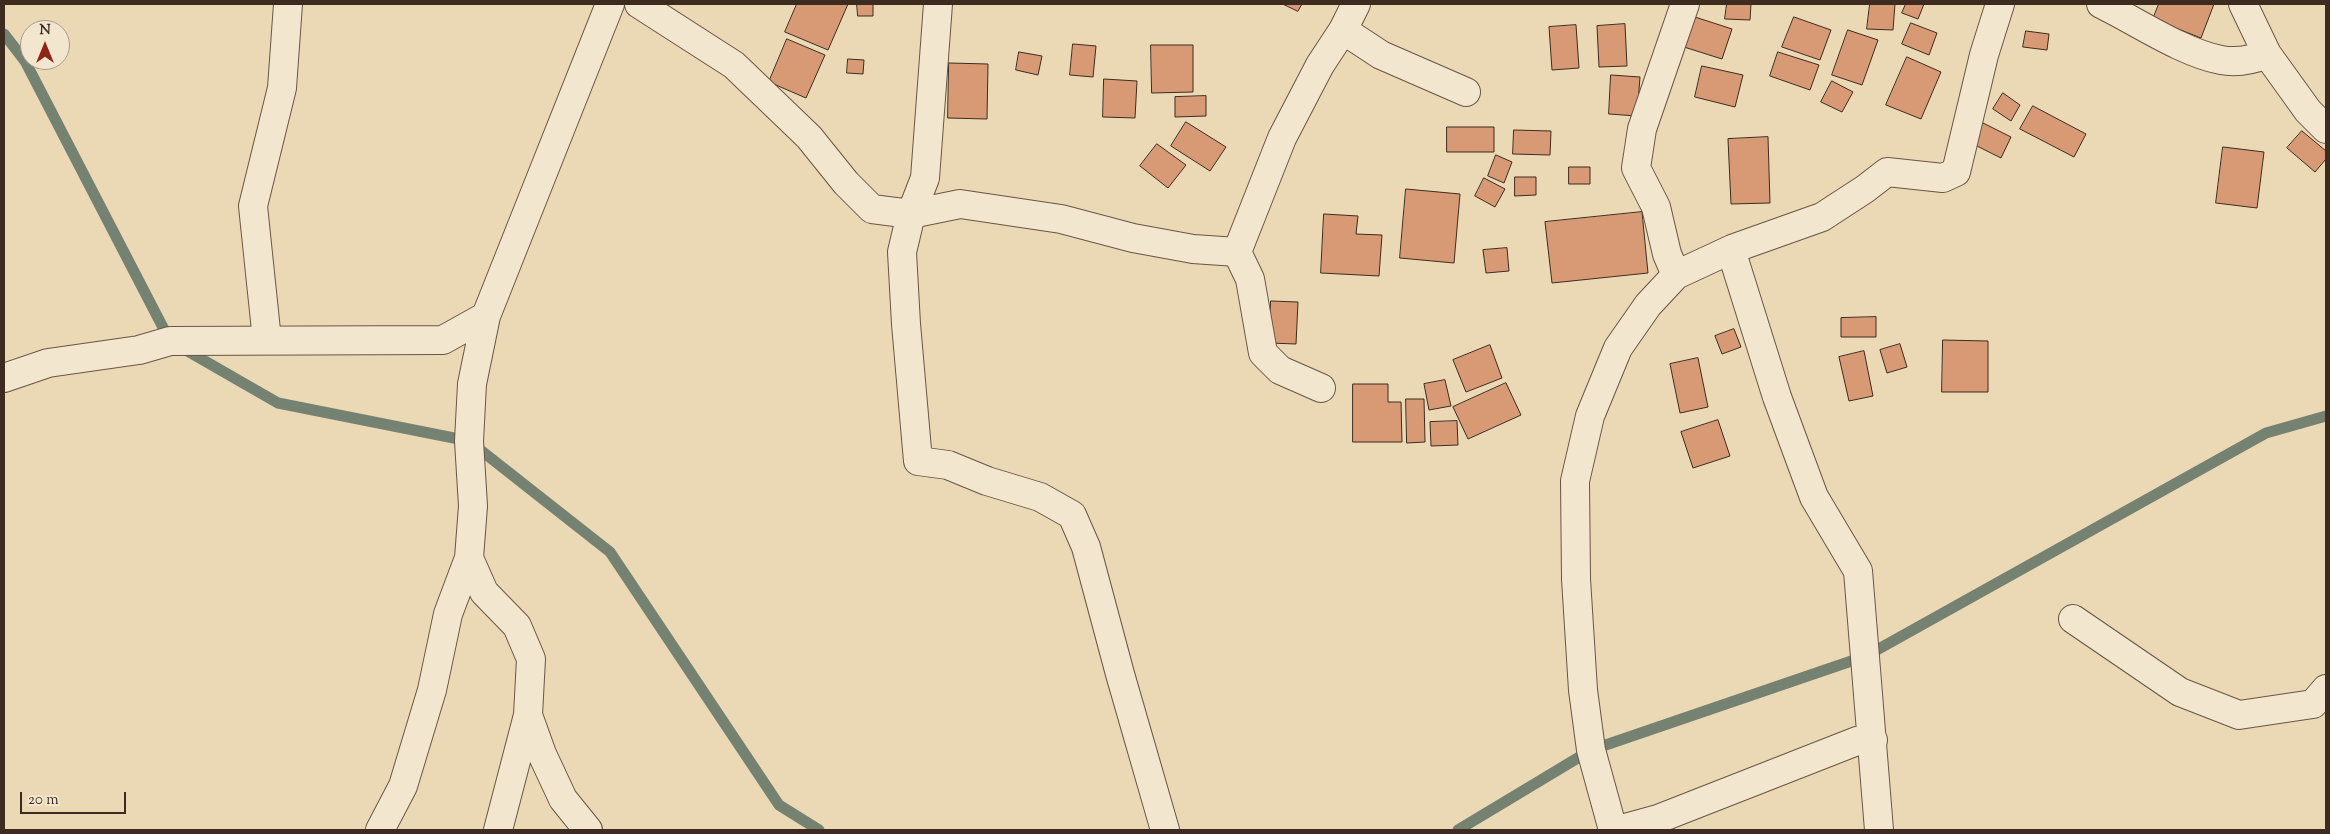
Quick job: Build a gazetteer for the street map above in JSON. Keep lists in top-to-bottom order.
{
  "scale_bar": "20 m",
  "north": "top"
}
